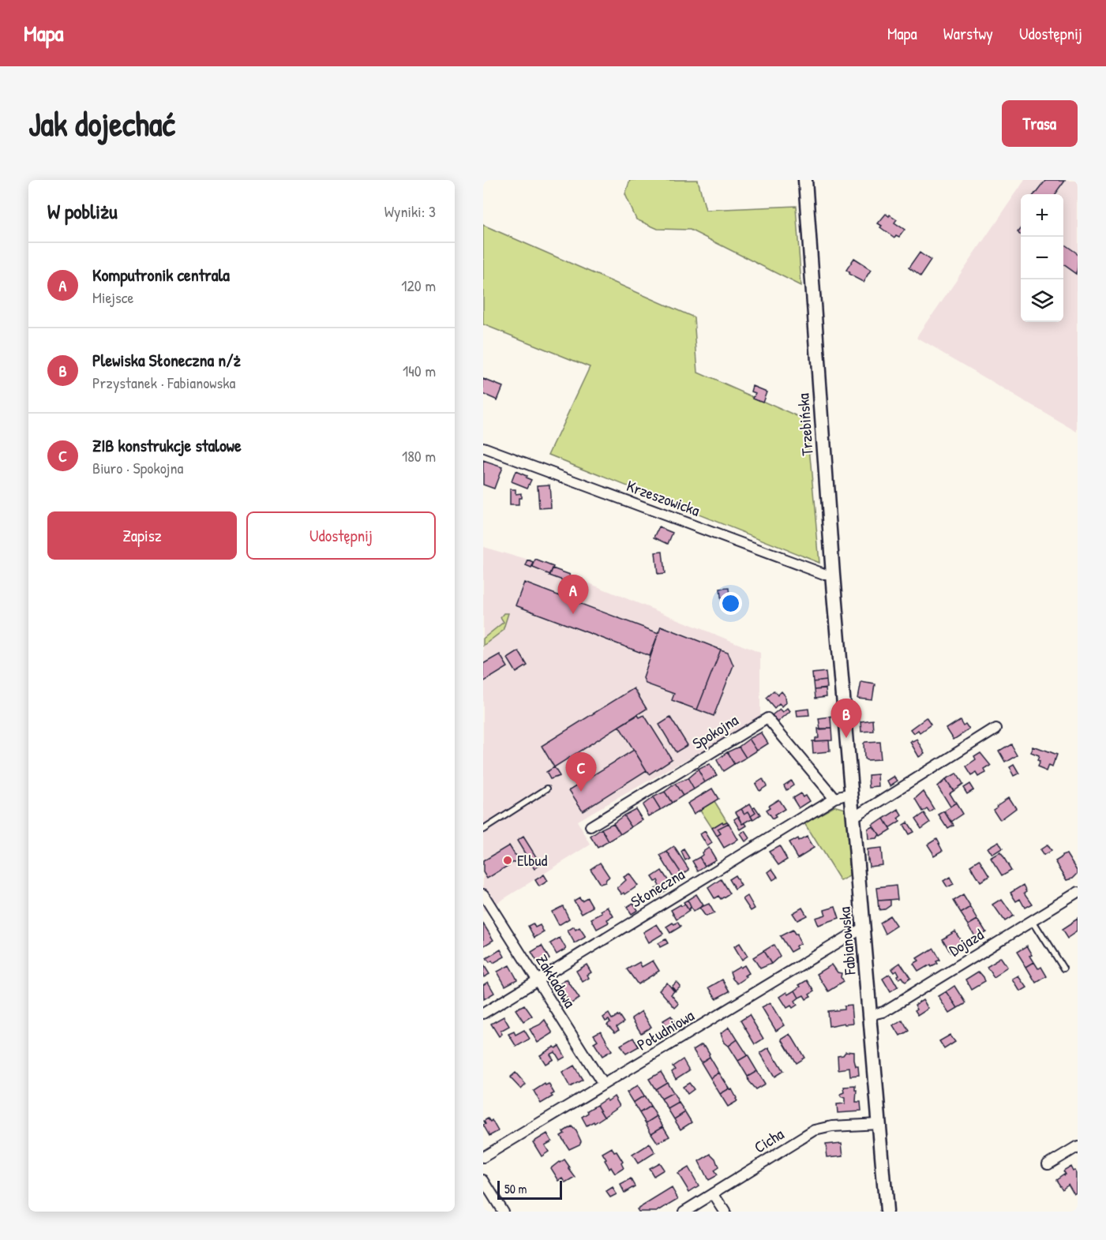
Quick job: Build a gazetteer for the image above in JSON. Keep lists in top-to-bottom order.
{
  "streets": {
    "street": [
      "Trzebińska",
      "Krzeszowicka",
      "Spokojna",
      "Słoneczna",
      "Fabianowska",
      "Dojazd",
      "Zakładowa",
      "Południowa",
      "Cicha"
    ]
  },
  "crossings": [
    ["Trzebińska", "Krzeszowicka"],
    ["Trzebińska", "Fabianowska"],
    ["Spokojna", "Słoneczna"],
    ["Słoneczna", "Fabianowska"],
    ["Słoneczna", "Zakładowa"],
    ["Fabianowska", "Dojazd"],
    ["Fabianowska", "Południowa"],
    ["Fabianowska", "Cicha"],
    ["Zakładowa", "Południowa"]
  ],
  "places": ["Elbud"],
  "scale_bar": "50 m",
  "page": {
    "header": "Mapa",
    "nav": ["Mapa", "Warstwy", "Udostępnij"],
    "buttons": [
      "Trasa",
      ["Zapisz", "Udostępnij"]
    ],
    "title": "Jak dojechać",
    "heading": ["W pobliżu", "Wyniki: 3"],
    "map_buttons": ["+", "−"],
    "list": [
      {
        "mark": "A",
        "name": "Komputronik centrala",
        "note": "Miejsce",
        "value": "120 m"
      },
      {
        "mark": "B",
        "name": "Plewiska Słoneczna n/ż",
        "note": "Przystanek · Fabianowska",
        "value": "140 m"
      },
      {
        "mark": "C",
        "name": "ZIB konstrukcje stalowe",
        "note": "Biuro · Spokojna",
        "value": "180 m"
      }
    ],
    "pins": ["A", "B", "C"],
    "scale": "50 m"
  }
}
